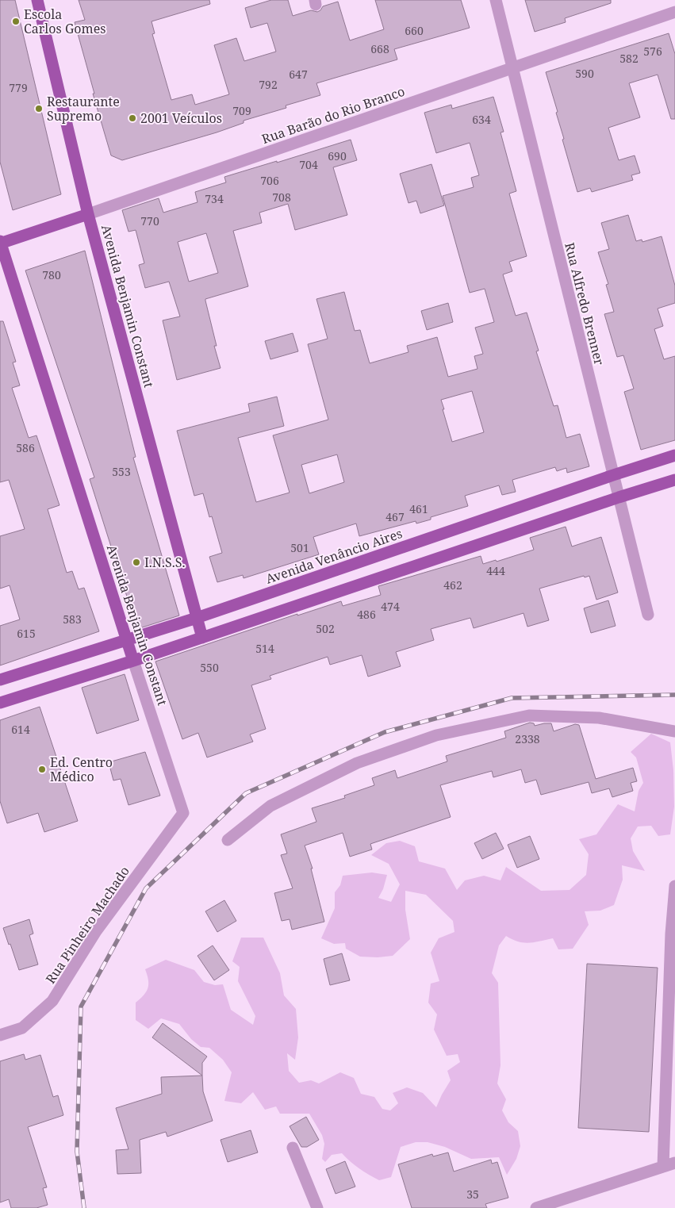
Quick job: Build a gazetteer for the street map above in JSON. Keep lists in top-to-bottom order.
{
  "streets": {
    "main road": ["Rua Barão do Rio Branco", "Avenida Benjamin Constant", "Avenida Venâncio Aires"],
    "street": ["Rua Alfredo Brenner", "Rua Pinheiro Machado"]
  },
  "crossings": [
    ["Rua Barão do Rio Branco", "Rua Alfredo Brenner"],
    ["Rua Barão do Rio Branco", "Avenida Benjamin Constant"],
    ["Rua Alfredo Brenner", "Avenida Venâncio Aires"],
    ["Avenida Benjamin Constant", "Avenida Venâncio Aires"],
    ["Avenida Benjamin Constant", "Rua Pinheiro Machado"]
  ],
  "places": [
    "Escola Carlos Gomes",
    "Restaurante Supremo",
    "2001 Veículos",
    "I.N.S.S.",
    "Ed. Centro Médico"
  ],
  "house_numbers": [
    "660",
    "668",
    "576",
    "582",
    "590",
    "647",
    "792",
    "779",
    "709",
    "634",
    "690",
    "704",
    "706",
    "708",
    "734",
    "770",
    "780",
    "586",
    "553",
    "461",
    "467",
    "501",
    "444",
    "462",
    "474",
    "486",
    "583",
    "502",
    "615",
    "514",
    "550",
    "614",
    "2338",
    "35"
  ]
}
